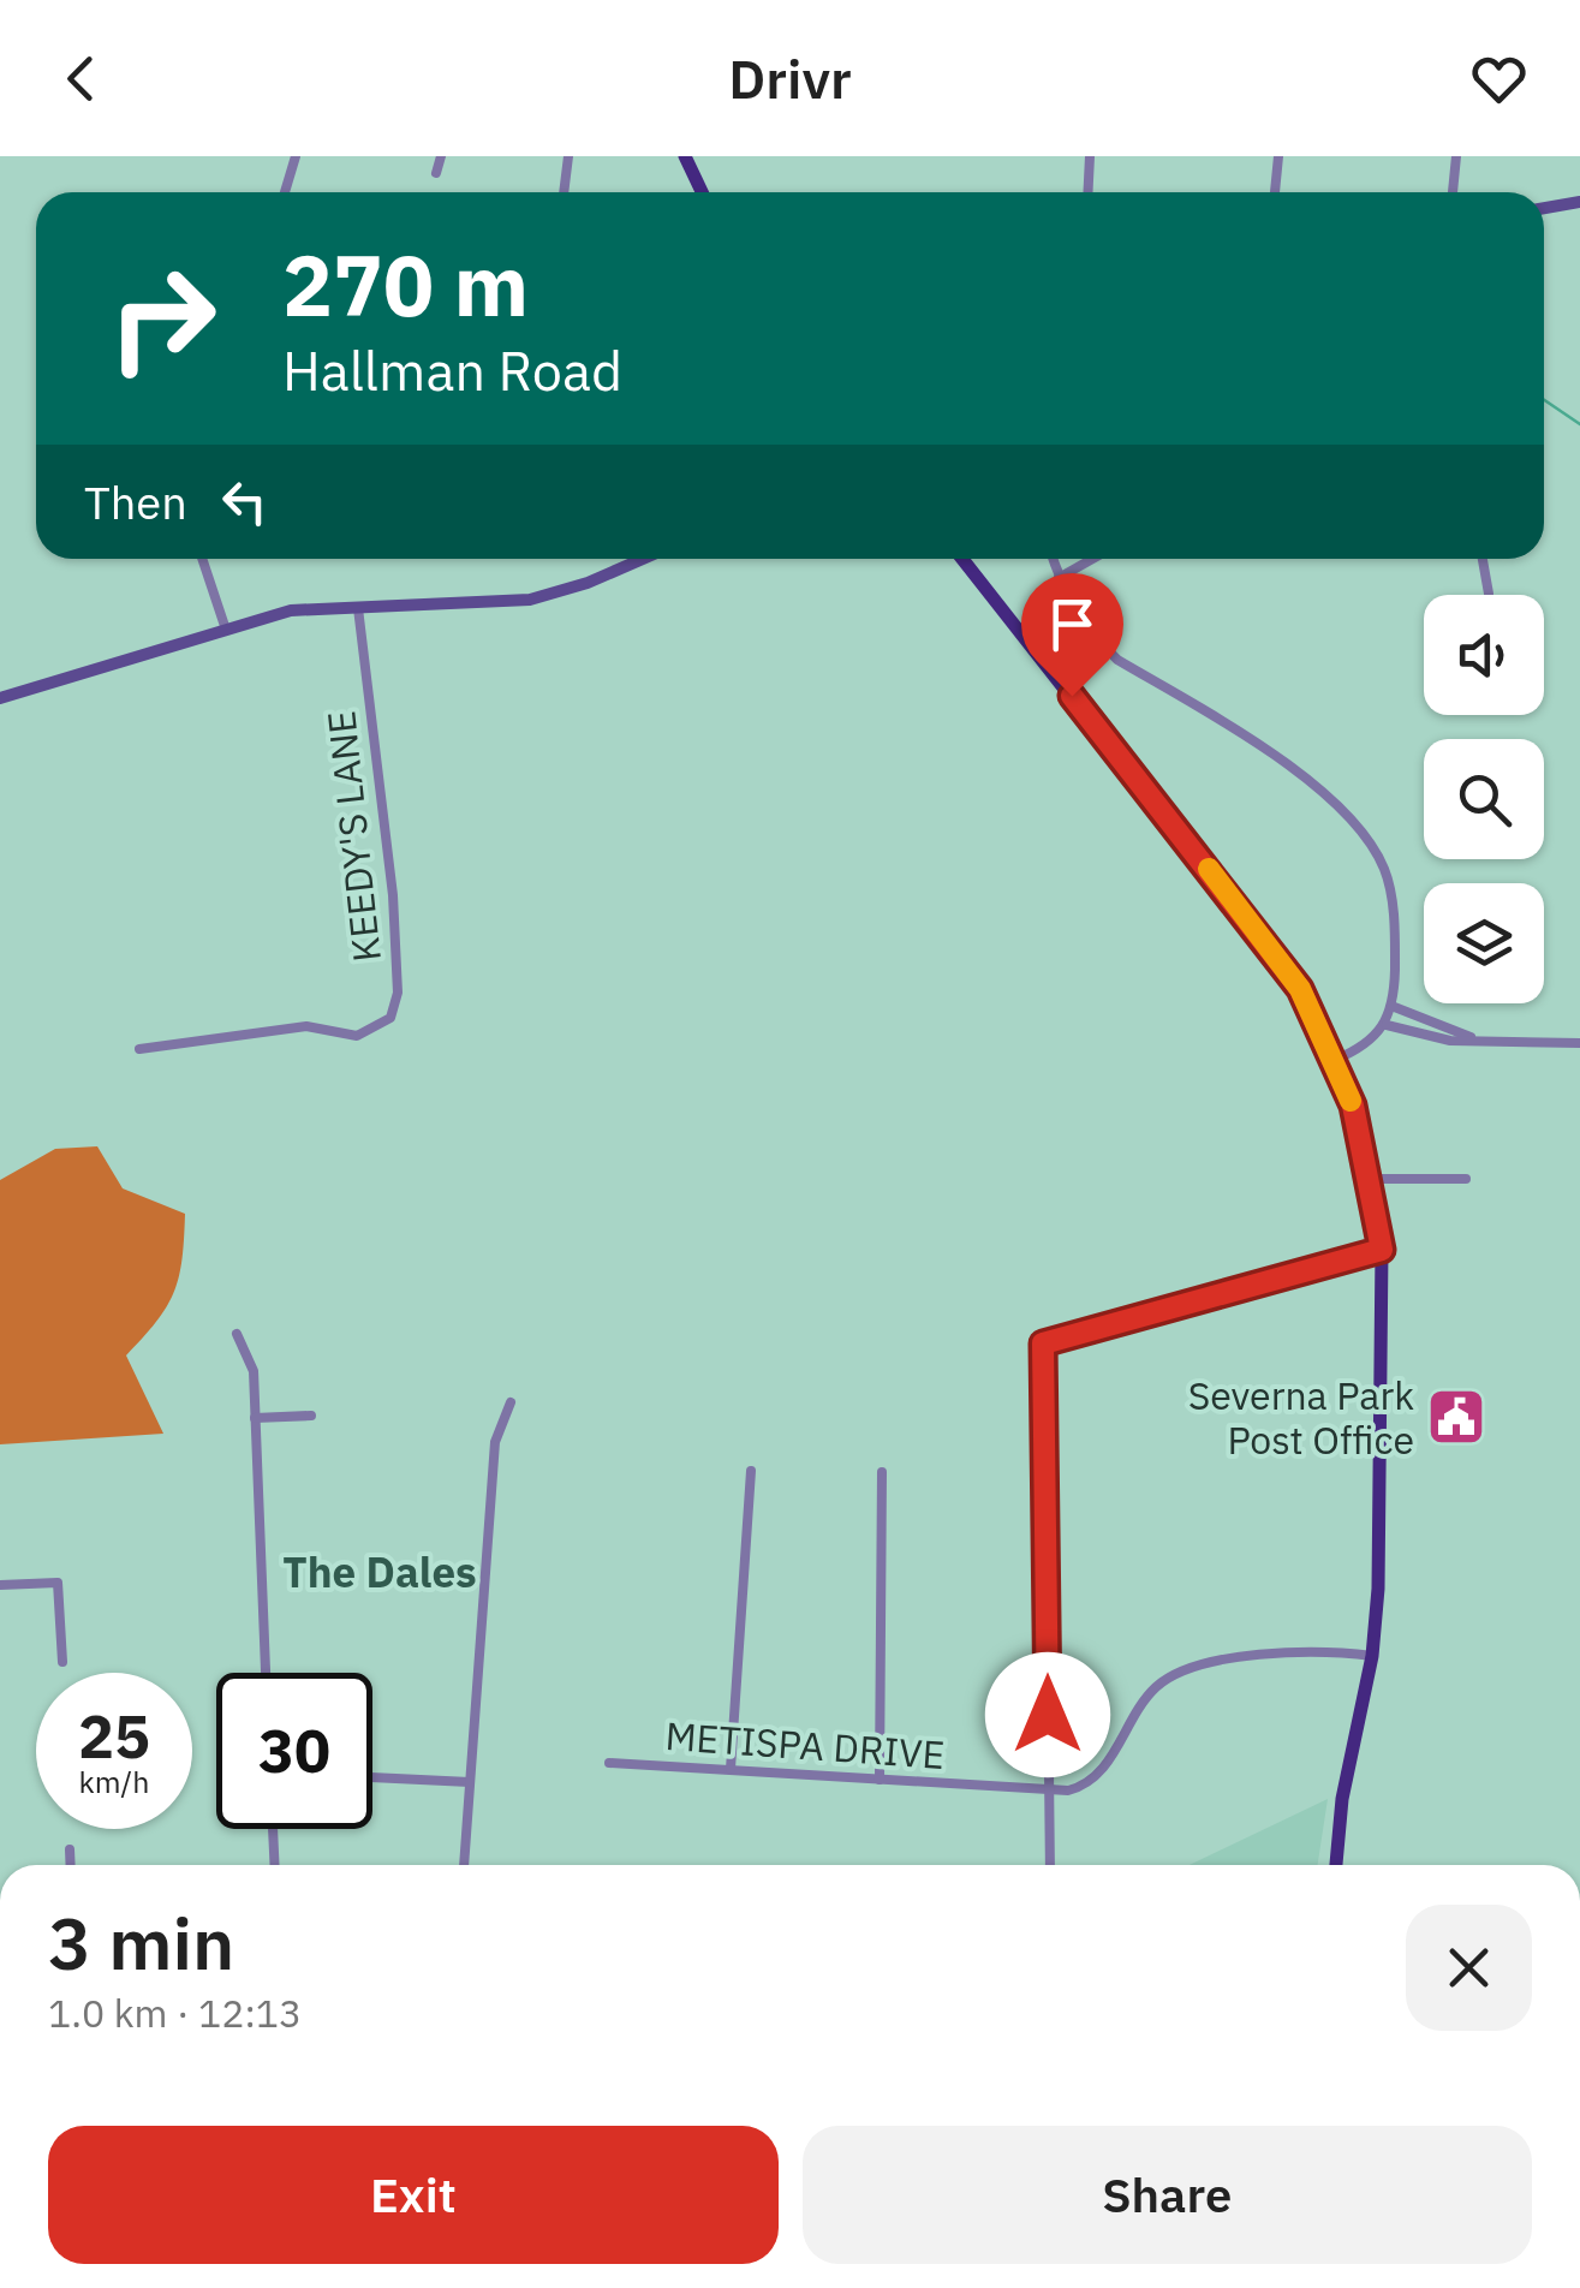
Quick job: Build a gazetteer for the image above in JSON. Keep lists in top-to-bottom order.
{
  "streets": {
    "street": ["KEEDY'S LANE", "METISPA DRIVE"]
  },
  "districts": ["The Dales"],
  "places": {
    "public building": ["Severna Park Post Office"]
  },
  "page": {
    "header": "Drivr",
    "turn": ["270 m", "Hallman Road"],
    "then": "Then",
    "speed": "25 km/h",
    "limit": "30",
    "heading": ["3 min", "1.0 km · 12:13"],
    "buttons": ["Exit", "Share"]
  }
}
